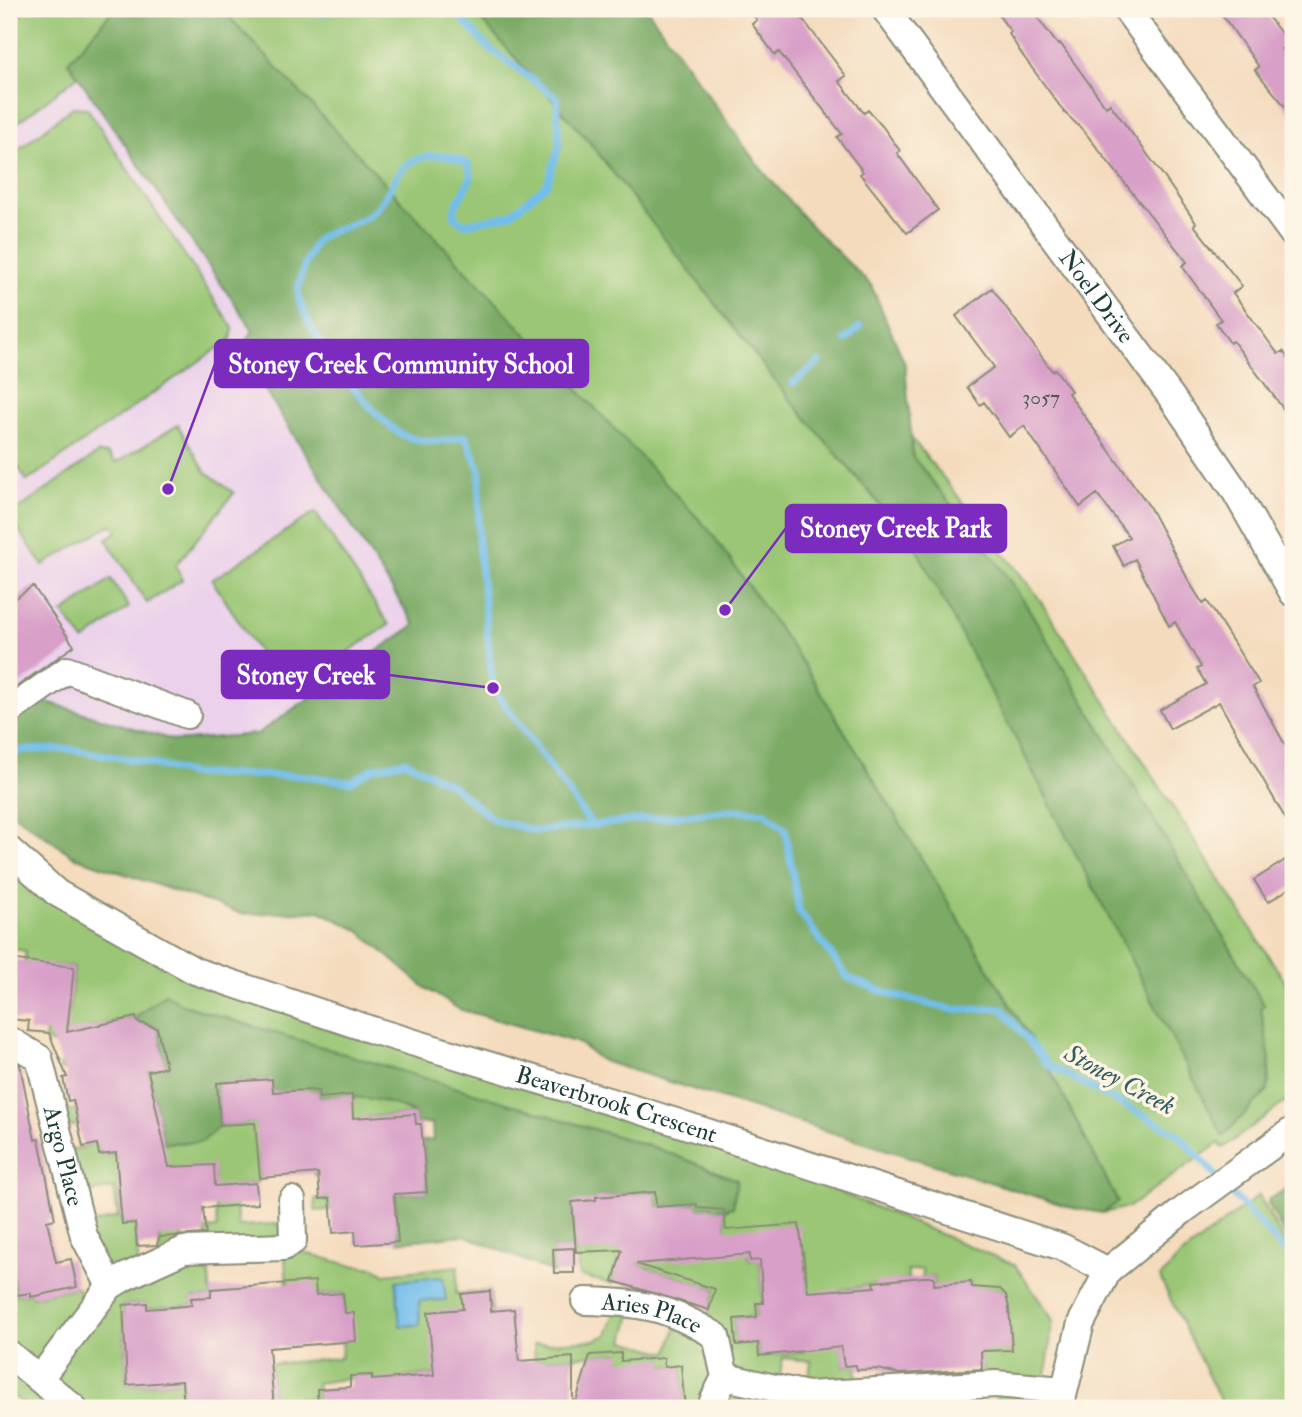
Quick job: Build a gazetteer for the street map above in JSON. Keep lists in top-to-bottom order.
{
  "streets": {
    "street": [
      "Noel Drive",
      "Beaverbrook Crescent",
      "Argo Place",
      "Aries Place"
    ]
  },
  "water": ["Stoney Creek"],
  "places": ["Stoney Creek Community School", "Stoney Creek Park", "Stoney Creek"],
  "house_numbers": ["3057"]
}
